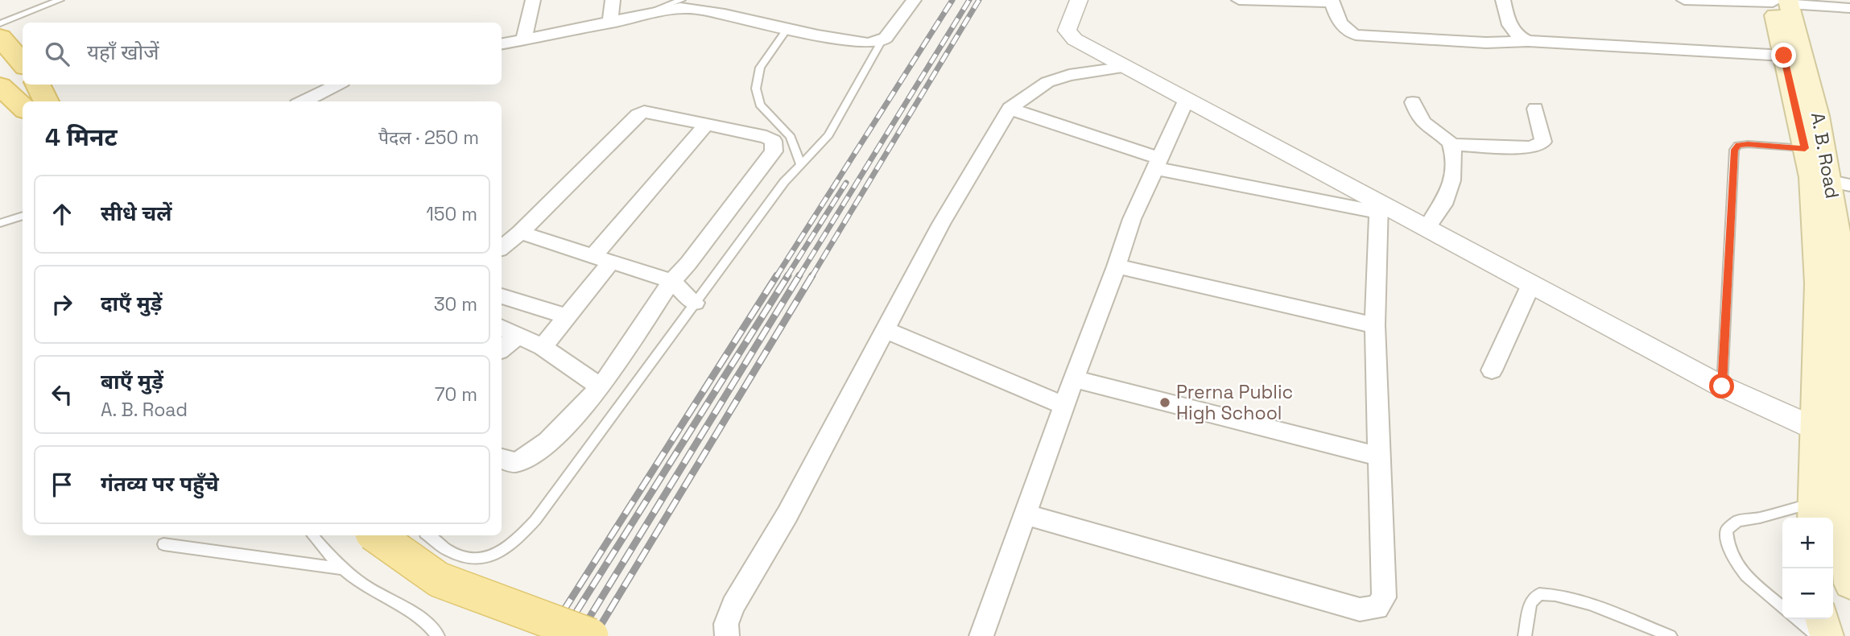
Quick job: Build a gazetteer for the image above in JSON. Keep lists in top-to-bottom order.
{
  "streets": {
    "main road": ["A. B. Road"]
  },
  "places": ["Prerna Public High School"],
  "page": {
    "search": "यहाँ खोजें",
    "heading": ["4 मिनट", "पैदल · 250 m"],
    "list": [
      ["सीधे चलें", "150 m"],
      ["दाएँ मुड़ें", "30 m"],
      ["बाएँ मुड़ें", "A. B. Road", "70 m"],
      "गंतव्य पर पहुँचे"
    ],
    "map_buttons": ["+", "−"]
  }
}
